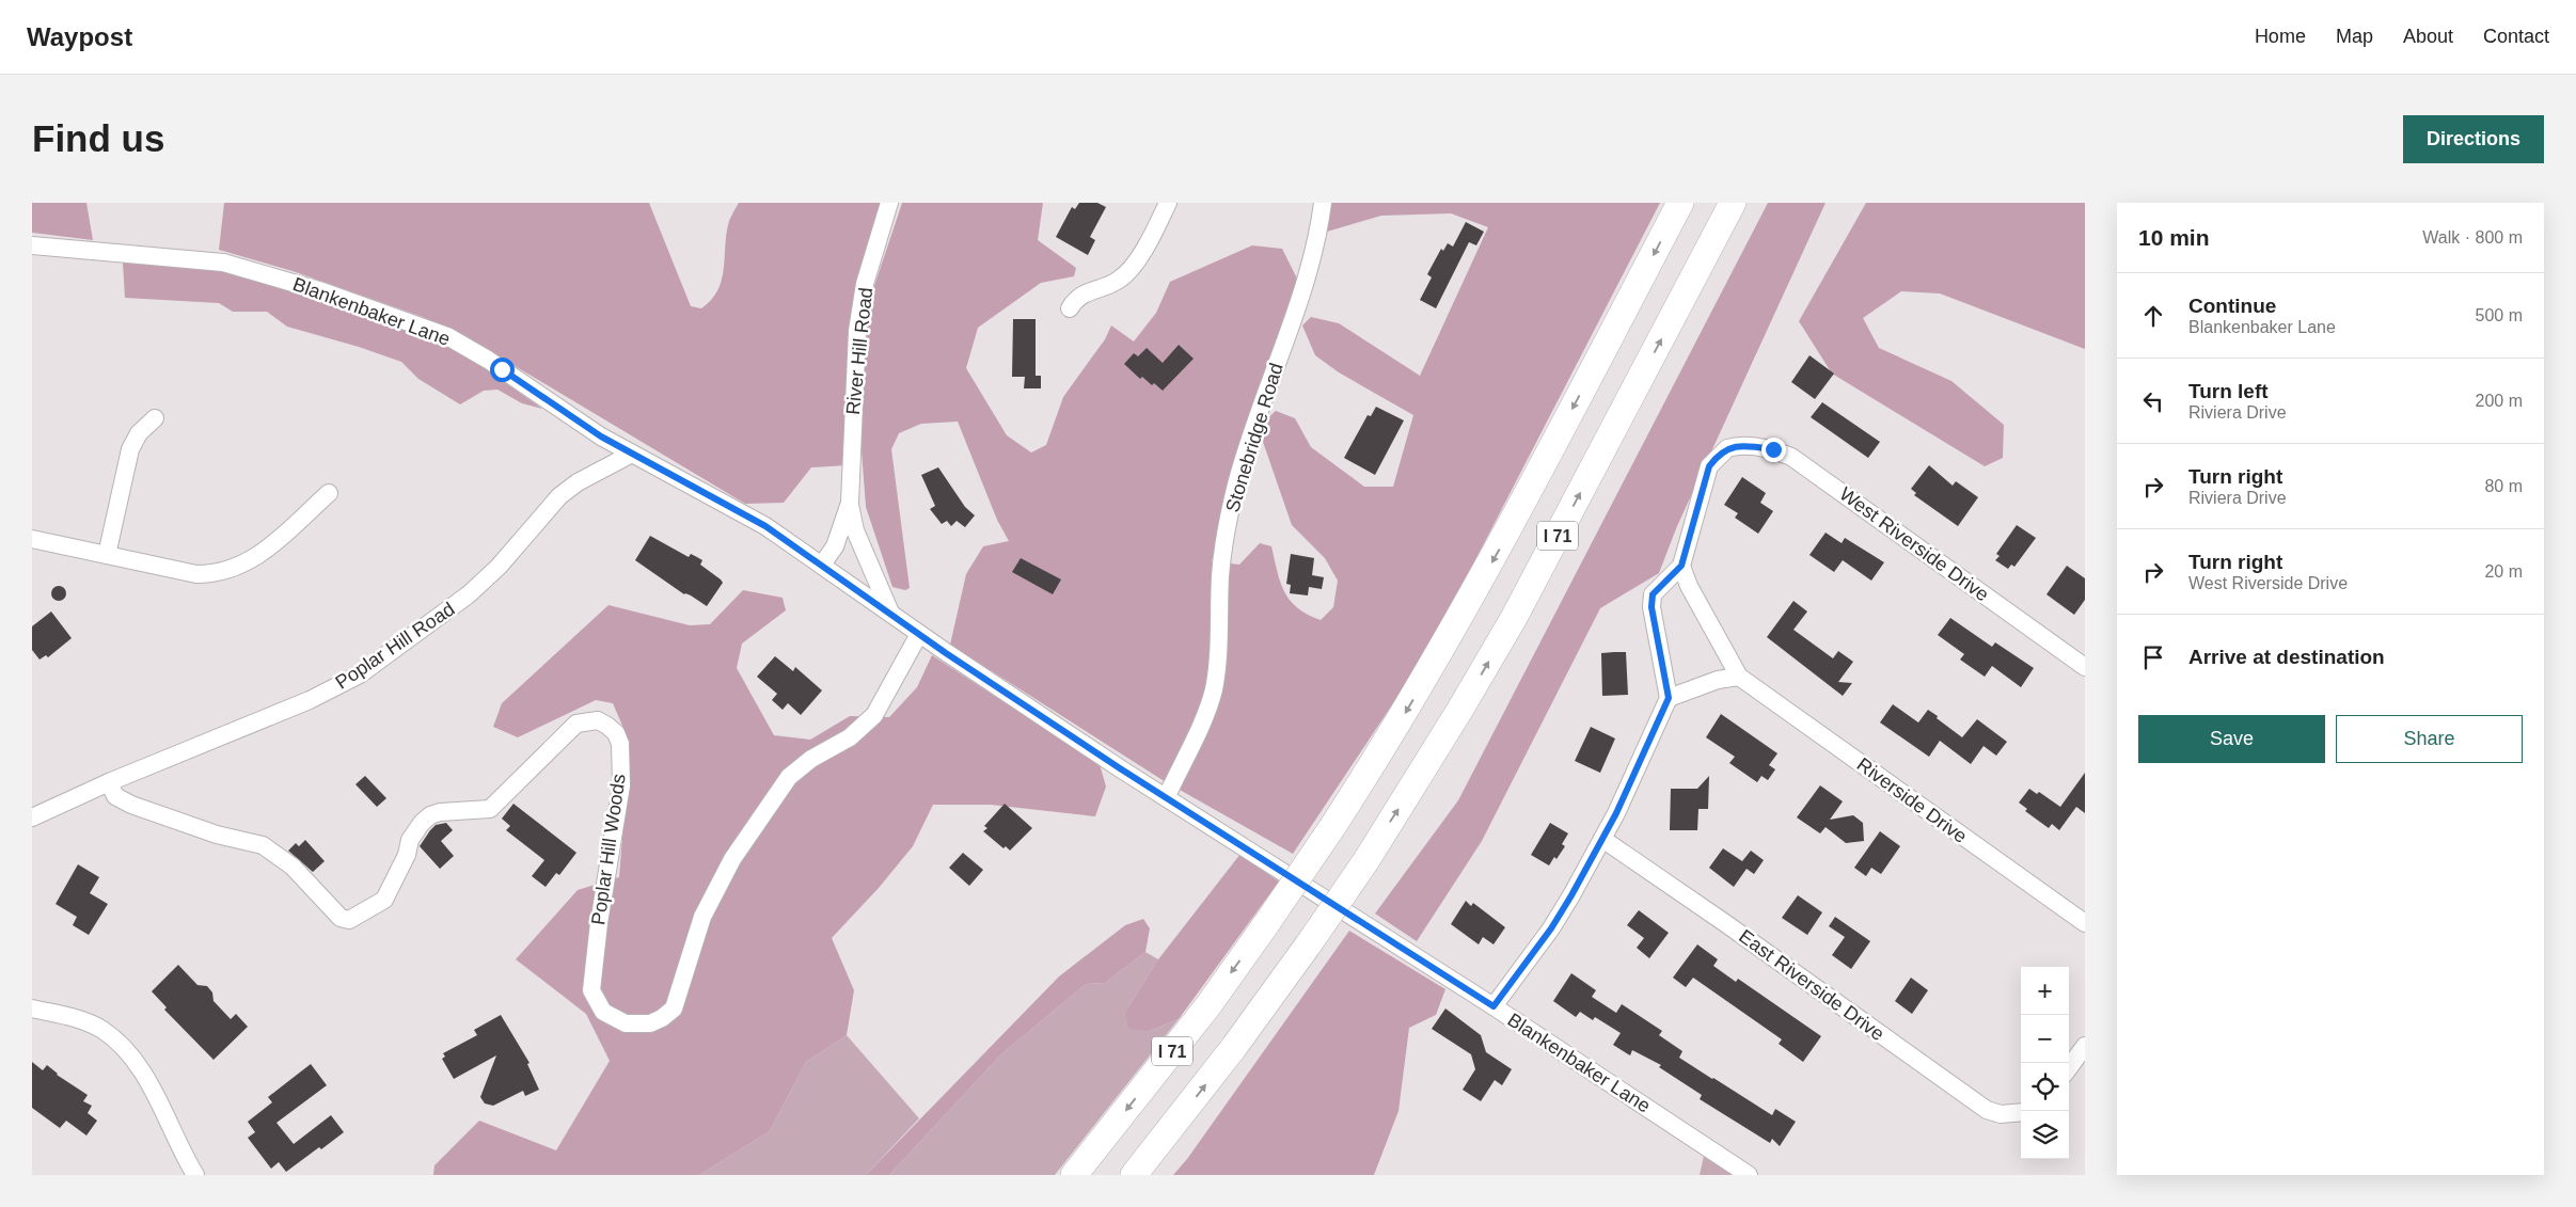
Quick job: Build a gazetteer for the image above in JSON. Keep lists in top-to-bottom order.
{
  "streets": {
    "highway": ["I 71"],
    "street": [
      "Blankenbaker Lane",
      "River Hill Road",
      "Stonebridge Road",
      "West Riverside Drive",
      "Poplar Hill Road",
      "Riverside Drive",
      "Poplar Hill Woods",
      "East Riverside Drive"
    ]
  },
  "crossings": [
    ["Blankenbaker Lane", "River Hill Road"],
    ["Blankenbaker Lane", "Stonebridge Road"],
    ["Blankenbaker Lane", "Poplar Hill Road"],
    ["Blankenbaker Lane", "Poplar Hill Woods"],
    ["West Riverside Drive", "Riverside Drive"],
    ["Poplar Hill Road", "Poplar Hill Woods"]
  ],
  "page": {
    "header": "Waypost",
    "nav": [
      "Home",
      "Map",
      "About",
      "Contact"
    ],
    "buttons": [
      "Directions",
      ["Save", "Share"]
    ],
    "title": "Find us",
    "heading": ["10 min", "Walk · 800 m"],
    "list": [
      ["Continue", "Blankenbaker Lane", "500 m"],
      ["Turn left", "Riviera Drive", "200 m"],
      ["Turn right", "Riviera Drive", "80 m"],
      ["Turn right", "West Riverside Drive", "20 m"],
      "Arrive at destination"
    ],
    "map_buttons": ["+", "−"]
  }
}
